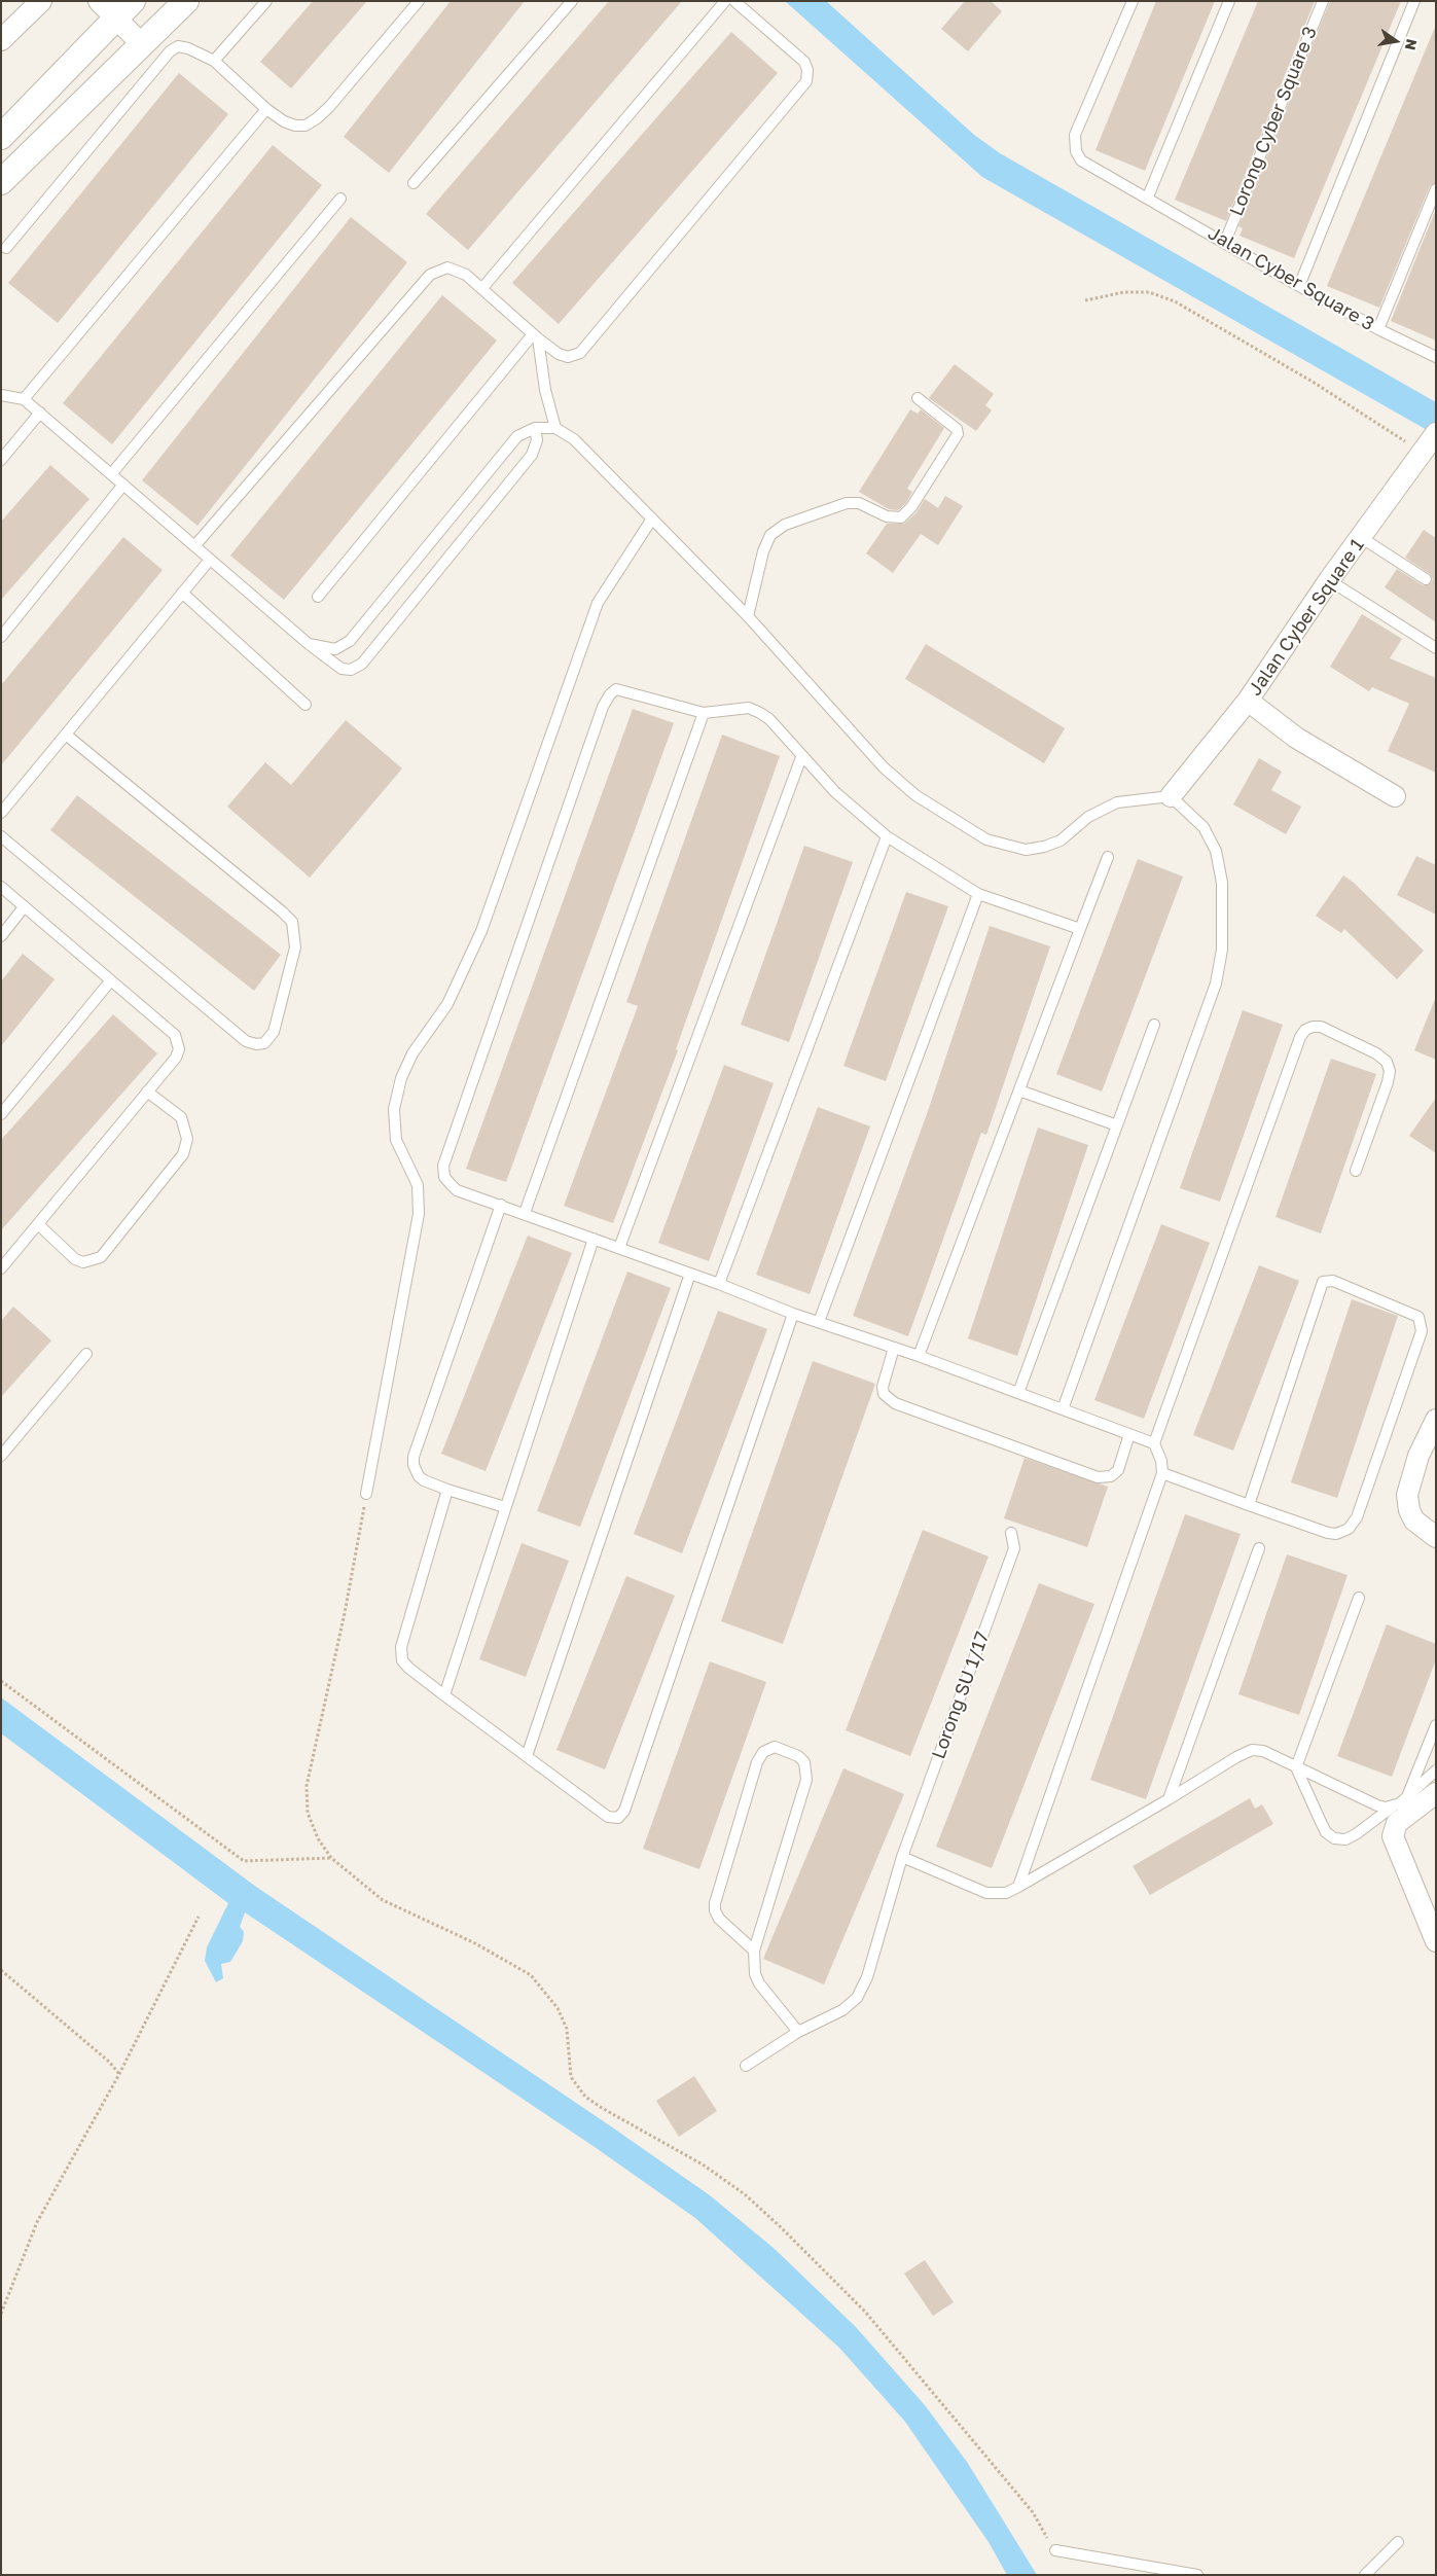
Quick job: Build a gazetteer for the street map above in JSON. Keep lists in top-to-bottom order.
{
  "streets": {
    "street": ["Jalan Cyber Square 1"],
    "lane": ["Lorong Cyber Square 3", "Jalan Cyber Square 3", "Lorong SU 1/17"]
  },
  "crossings": [
    ["Lorong Cyber Square 3", "Jalan Cyber Square 3"]
  ],
  "north": "right"
}
